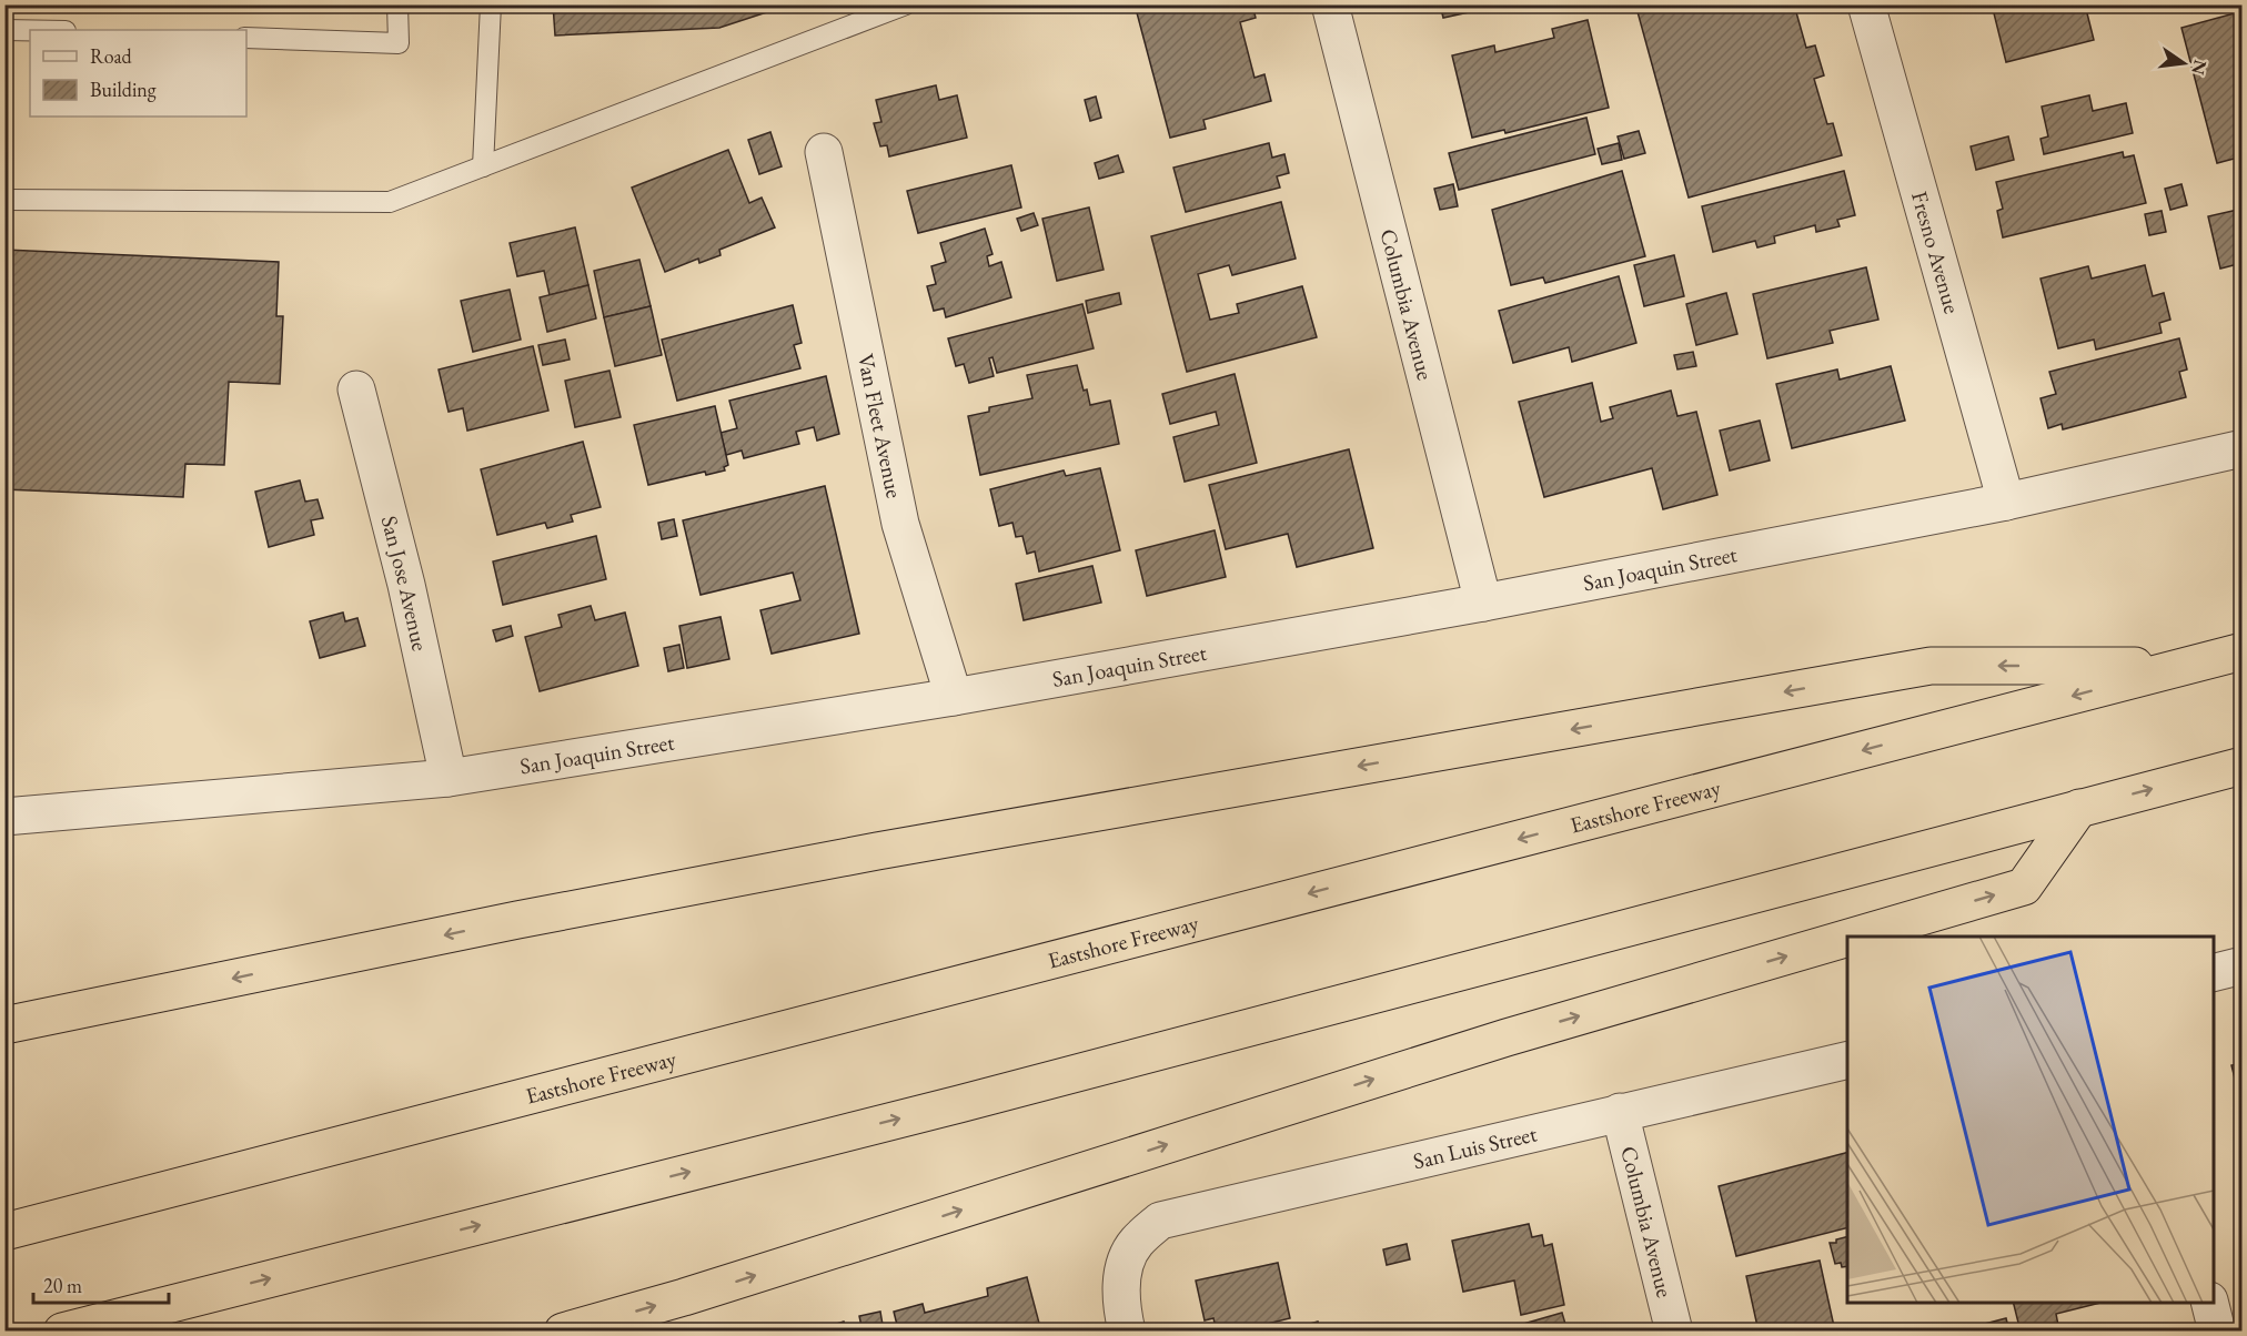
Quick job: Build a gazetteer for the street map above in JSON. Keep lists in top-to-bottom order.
{
  "streets": {
    "highway": ["Eastshore Freeway"],
    "street": [
      "Fresno Avenue",
      "Columbia Avenue",
      "Van Fleet Avenue",
      "San Joaquin Street",
      "San Jose Avenue",
      "San Luis Street"
    ]
  },
  "crossings": [
    ["Fresno Avenue", "San Joaquin Street"],
    ["Columbia Avenue", "San Joaquin Street"],
    ["Columbia Avenue", "San Luis Street"],
    ["Van Fleet Avenue", "San Joaquin Street"],
    ["San Joaquin Street", "San Jose Avenue"]
  ],
  "legend": ["Road", "Building"],
  "scale_bar": "20 m",
  "north": "right"
}
